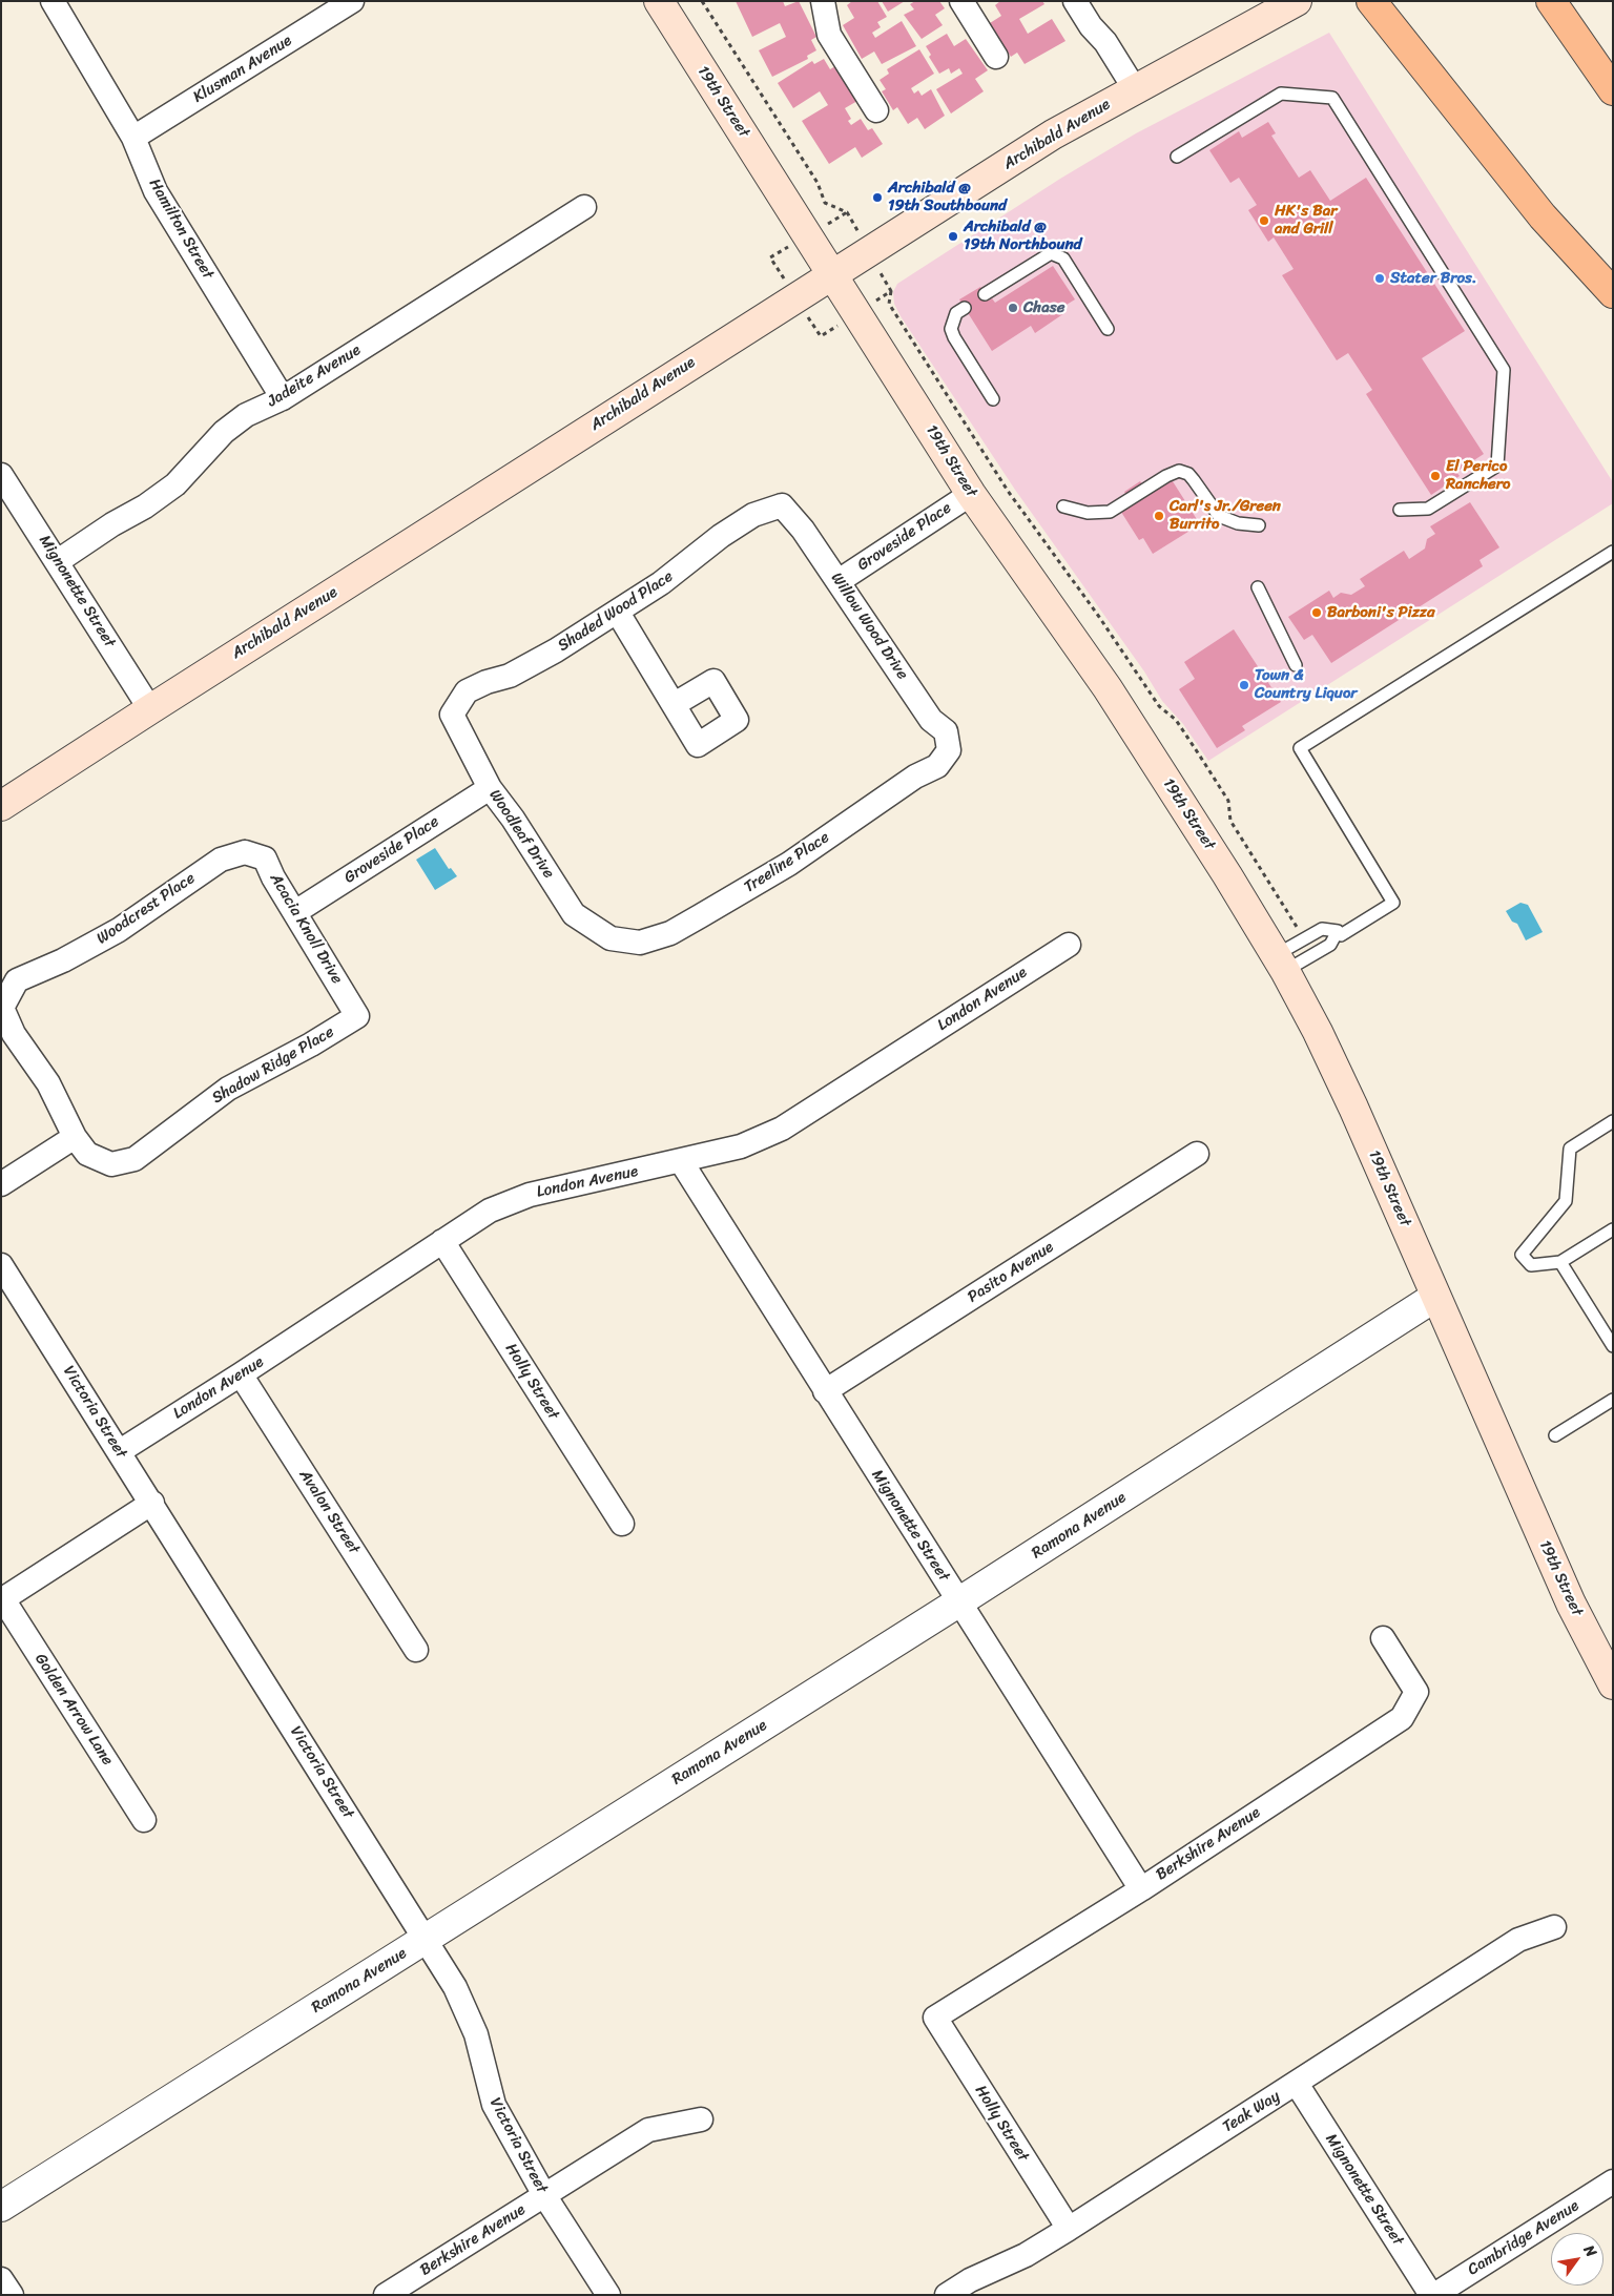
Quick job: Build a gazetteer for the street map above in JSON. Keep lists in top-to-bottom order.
{
  "streets": {
    "main road": ["19th Street", "Archibald Avenue"],
    "street": [
      "Klusman Avenue",
      "Hamilton Street",
      "Jadeite Avenue",
      "Groveside Place",
      "Mignonette Street",
      "Shaded Wood Place",
      "Willow Wood Drive",
      "Woodleaf Drive",
      "Treeline Place",
      "Woodcrest Place",
      "Acacia Knoll Drive",
      "London Avenue",
      "Shadow Ridge Place",
      "Pasito Avenue",
      "Holly Street",
      "Victoria Street",
      "Avalon Street",
      "Ramona Avenue",
      "Golden Arrow Lane",
      "Berkshire Avenue",
      "Teak Way",
      "Cambridge Avenue"
    ]
  },
  "crossings": [
    ["Klusman Avenue", "Hamilton Street"],
    ["19th Street", "Archibald Avenue"],
    ["19th Street", "Groveside Place"],
    ["19th Street", "Ramona Avenue"],
    ["Archibald Avenue", "Mignonette Street"],
    ["Hamilton Street", "Jadeite Avenue"],
    ["Jadeite Avenue", "Mignonette Street"],
    ["Groveside Place", "Willow Wood Drive"],
    ["Groveside Place", "Woodleaf Drive"],
    ["Groveside Place", "Acacia Knoll Drive"],
    ["Mignonette Street", "London Avenue"],
    ["Mignonette Street", "Pasito Avenue"],
    ["Mignonette Street", "Ramona Avenue"],
    ["Mignonette Street", "Berkshire Avenue"],
    ["Mignonette Street", "Teak Way"],
    ["Mignonette Street", "Cambridge Avenue"],
    ["Shaded Wood Place", "Willow Wood Drive"],
    ["Shaded Wood Place", "Woodleaf Drive"],
    ["Willow Wood Drive", "Treeline Place"],
    ["Woodleaf Drive", "Treeline Place"],
    ["Woodcrest Place", "Acacia Knoll Drive"],
    ["Acacia Knoll Drive", "Shadow Ridge Place"],
    ["London Avenue", "Holly Street"],
    ["London Avenue", "Victoria Street"],
    ["London Avenue", "Avalon Street"],
    ["Holly Street", "Berkshire Avenue"],
    ["Holly Street", "Teak Way"],
    ["Victoria Street", "Ramona Avenue"],
    ["Victoria Street", "Berkshire Avenue"]
  ],
  "places": [
    "Archibald @ 19th Southbound",
    "HK's Bar and Grill",
    "Archibald @ 19th Northbound",
    "Stater Bros.",
    "Chase",
    "El Perico Ranchero",
    "Carl's Jr./Green Burrito",
    "Barboni's Pizza",
    "Town & Country Liquor"
  ],
  "north": "top right"
}
